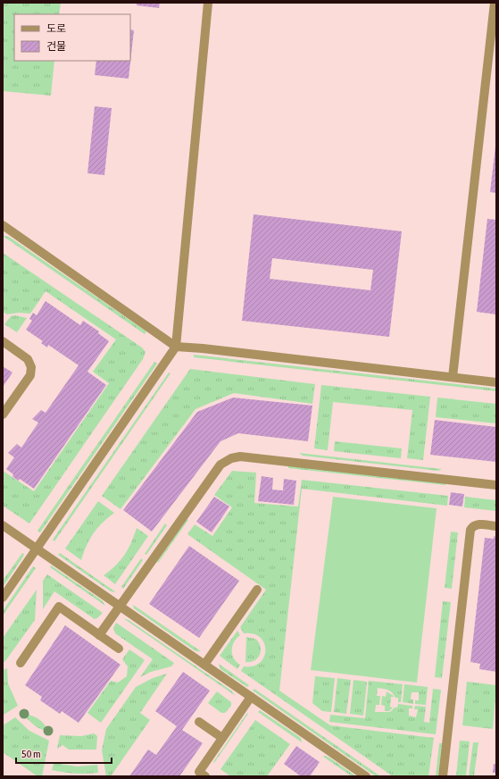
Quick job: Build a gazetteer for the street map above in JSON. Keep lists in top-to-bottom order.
{
  "legend": ["도로", "건물"],
  "scale_bar": "50 m"
}
